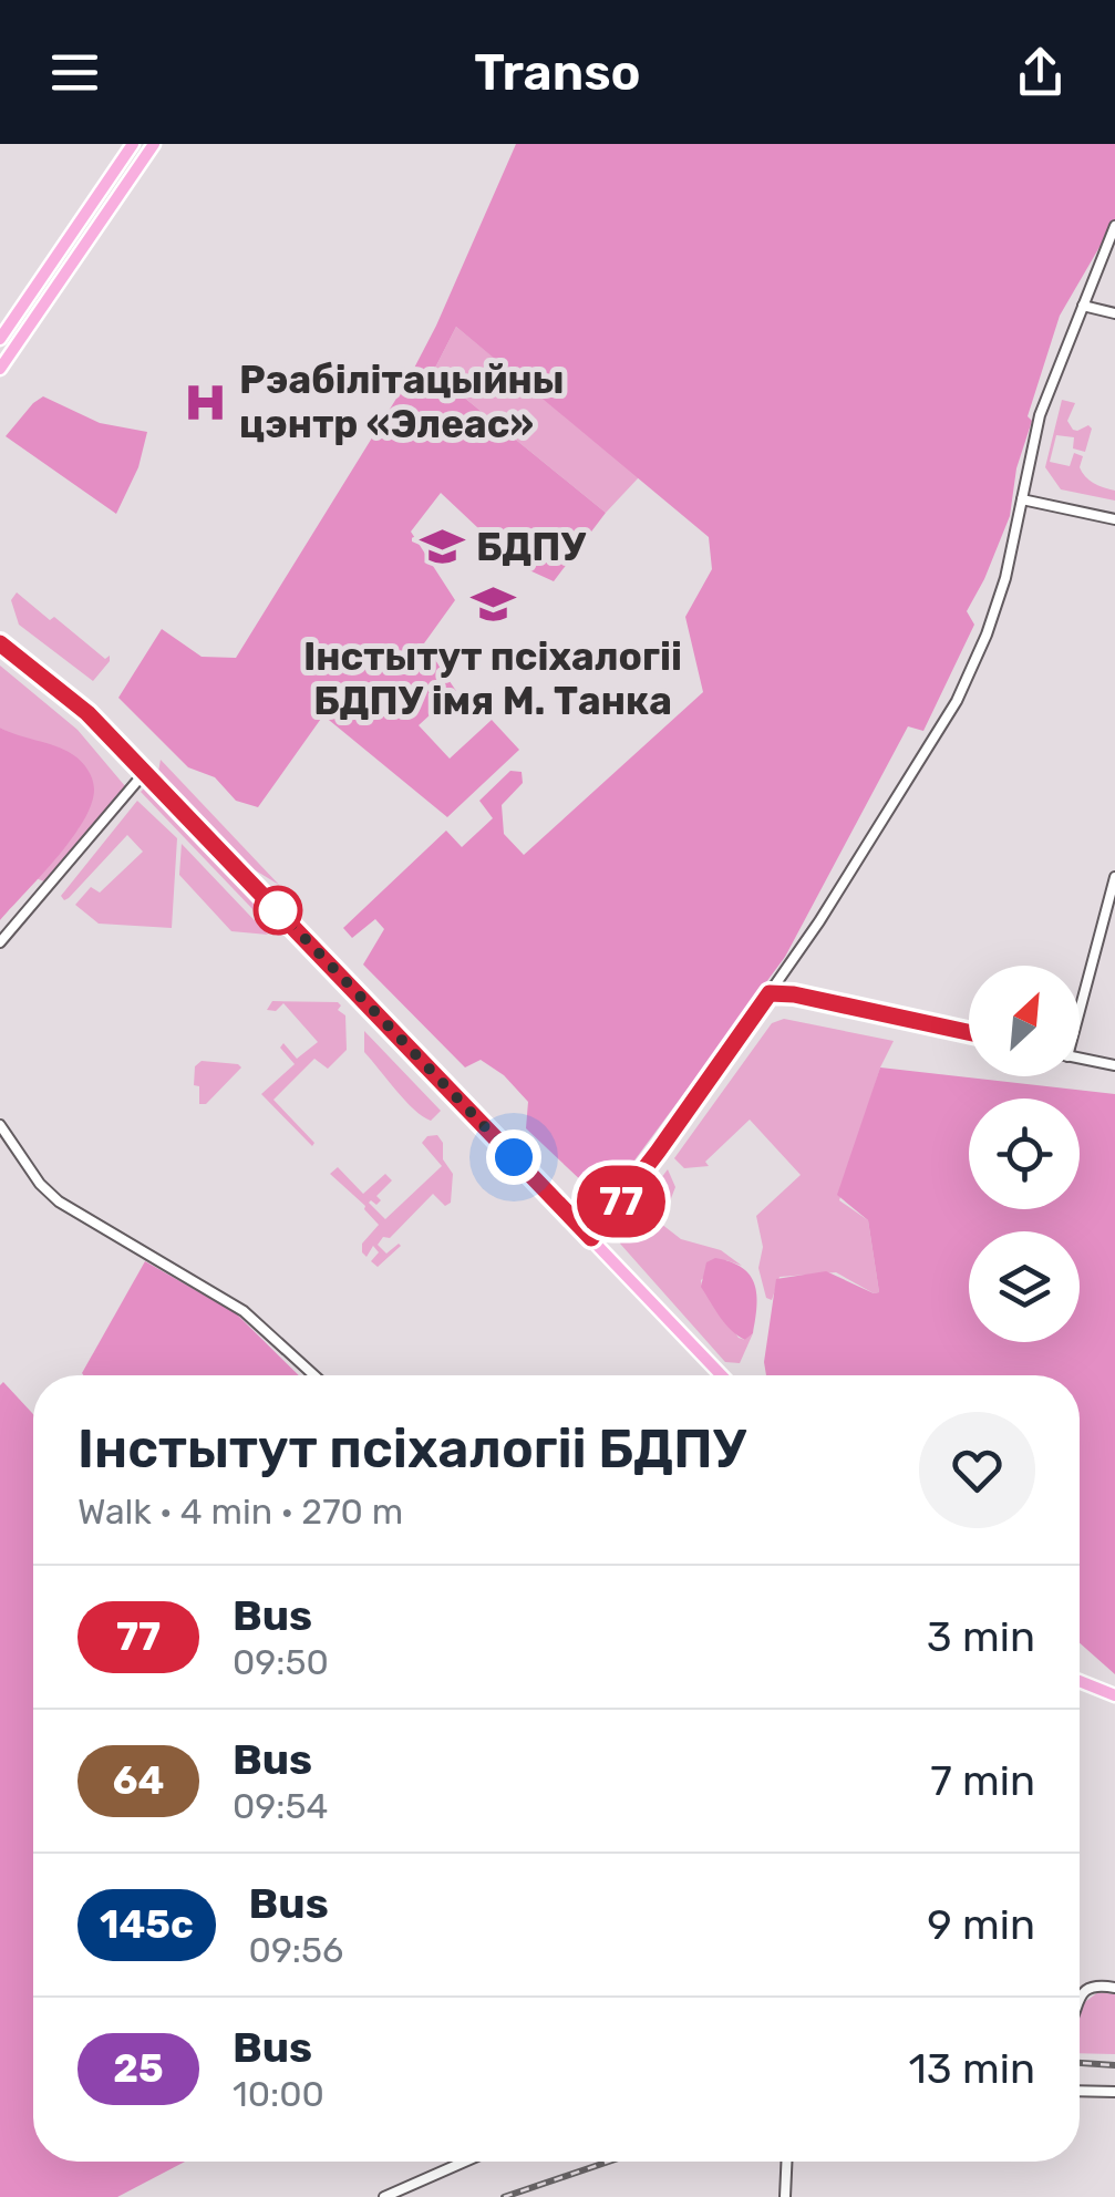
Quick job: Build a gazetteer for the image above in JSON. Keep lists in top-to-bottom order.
{
  "places": {
    "hospital": ["Рэабілітацыйны цэнтр «Элеас»"],
    "school or university": ["БДПУ", "Інстытут псіхалогіі БДПУ імя М. Танка"]
  },
  "lines": ["bus line 77"],
  "north": "top right",
  "page": {
    "header": "Transo",
    "on_map": "77",
    "heading": ["Інстытут псіхалогіі БДПУ", "Walk · 4 min · 270 m"],
    "list": [
      {
        "mark": "77",
        "name": "Bus",
        "note": "09:50",
        "value": "3 min"
      },
      {
        "mark": "64",
        "name": "Bus",
        "note": "09:54",
        "value": "7 min"
      },
      {
        "mark": "145с",
        "name": "Bus",
        "note": "09:56",
        "value": "9 min"
      },
      {
        "mark": "25",
        "name": "Bus",
        "note": "10:00",
        "value": "13 min"
      }
    ]
  }
}
